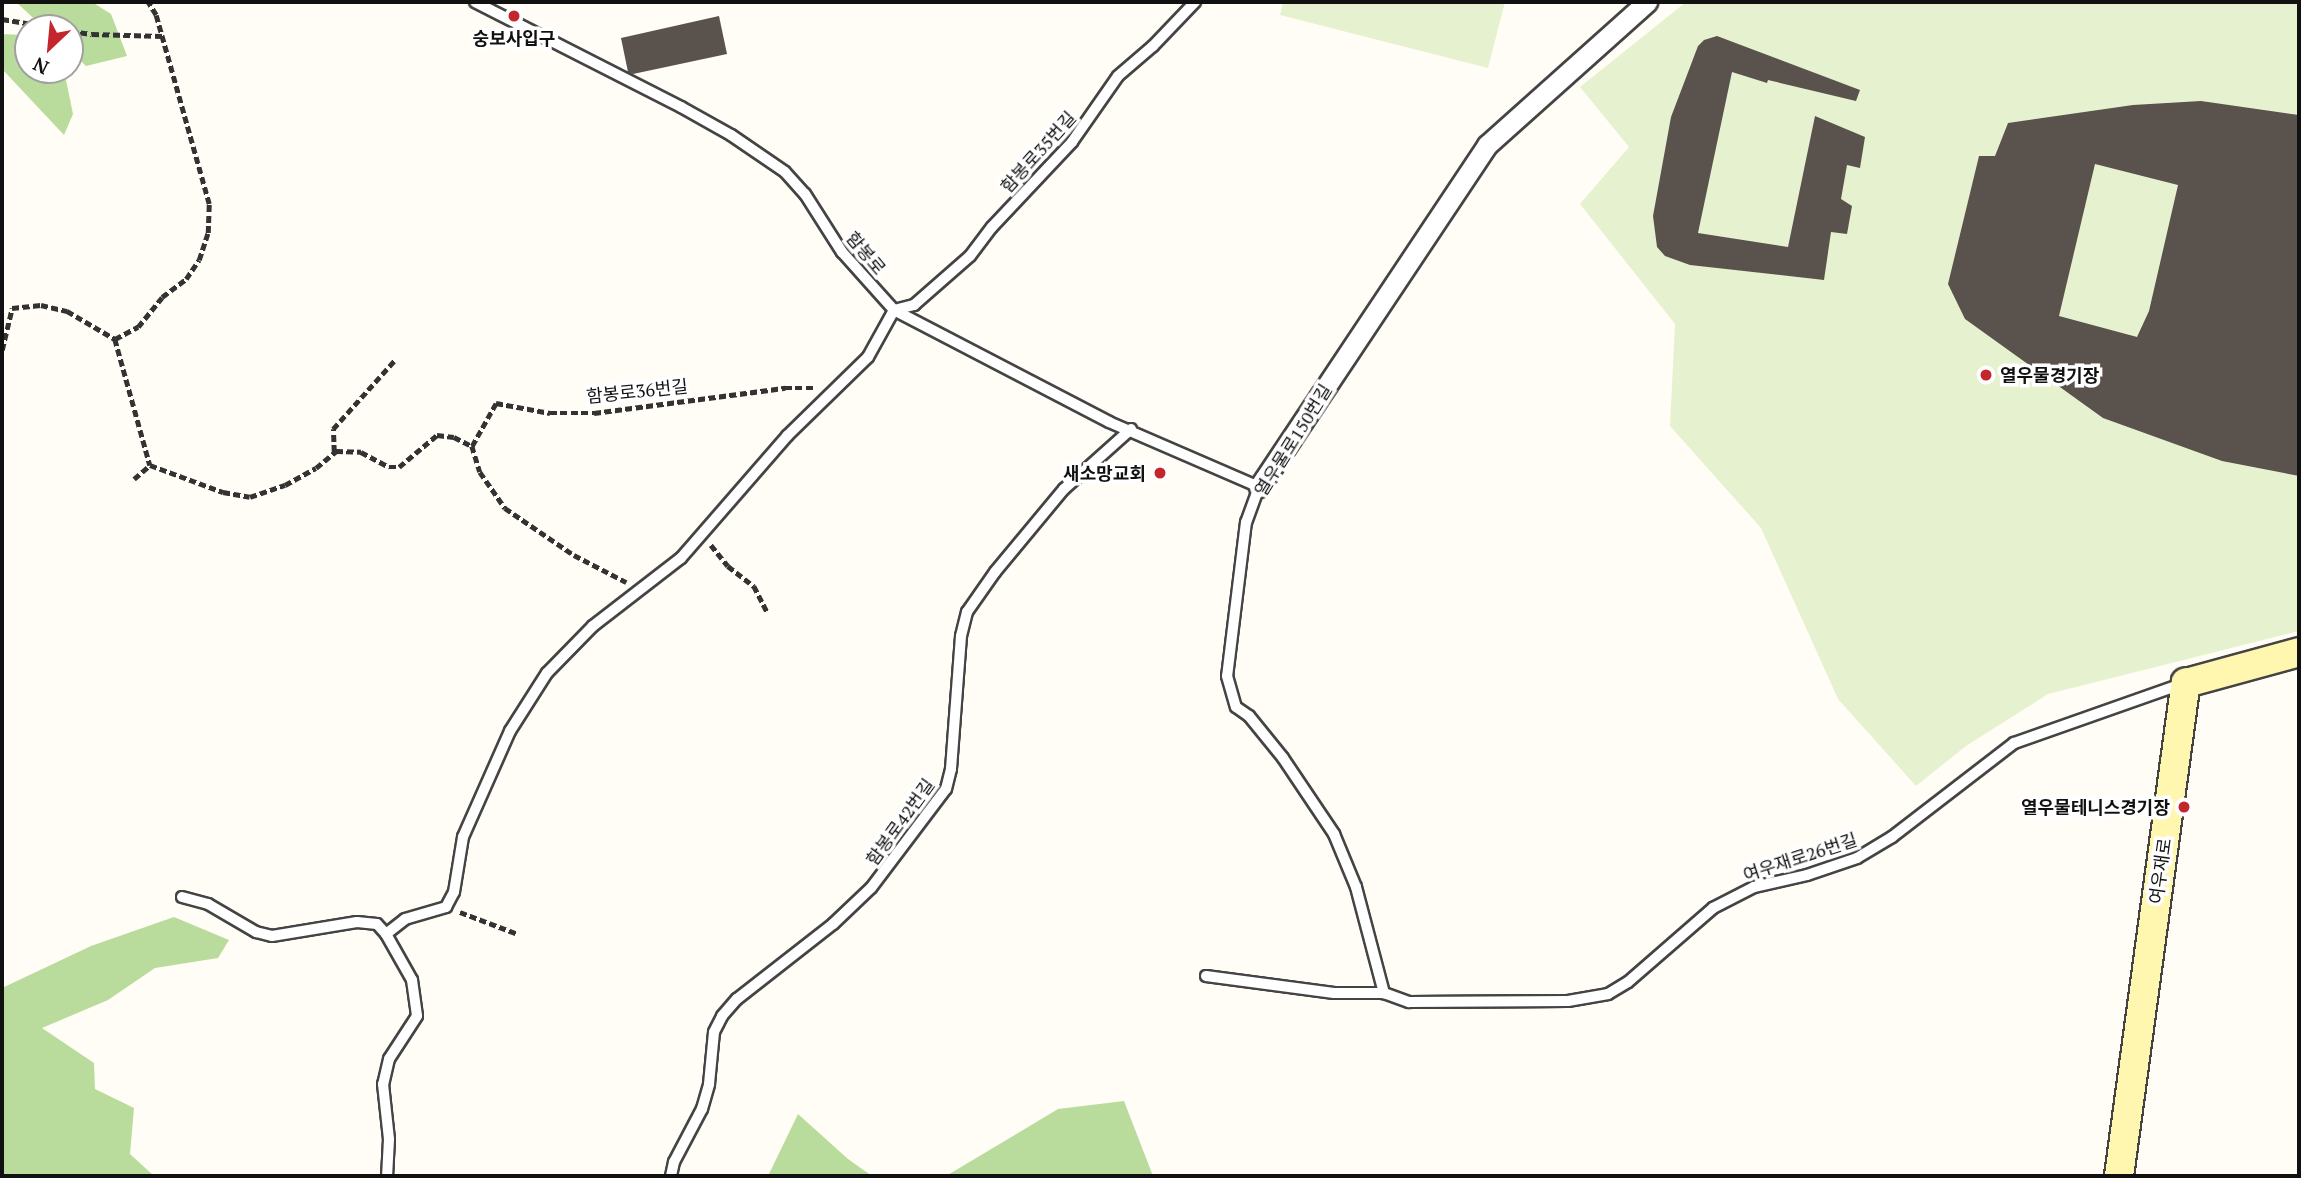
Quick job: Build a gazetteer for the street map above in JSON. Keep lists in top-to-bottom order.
{
  "streets": {
    "street": ["열우물로150번길", "여우재로"],
    "lane": [
      "함봉로35번길",
      "함봉로",
      "함봉로42번길",
      "여우재로26번길"
    ],
    "path": ["함봉로36번길"]
  },
  "crossings": [
    ["함봉로35번길", "함봉로"],
    ["함봉로", "열우물로150번길"],
    ["함봉로", "함봉로42번길"],
    ["열우물로150번길", "여우재로26번길"],
    ["여우재로26번길", "여우재로"]
  ],
  "places": [
    "숭보사입구",
    "열우물경기장",
    "새소망교회",
    "열우물테니스경기장"
  ],
  "north": "bottom left"
}
